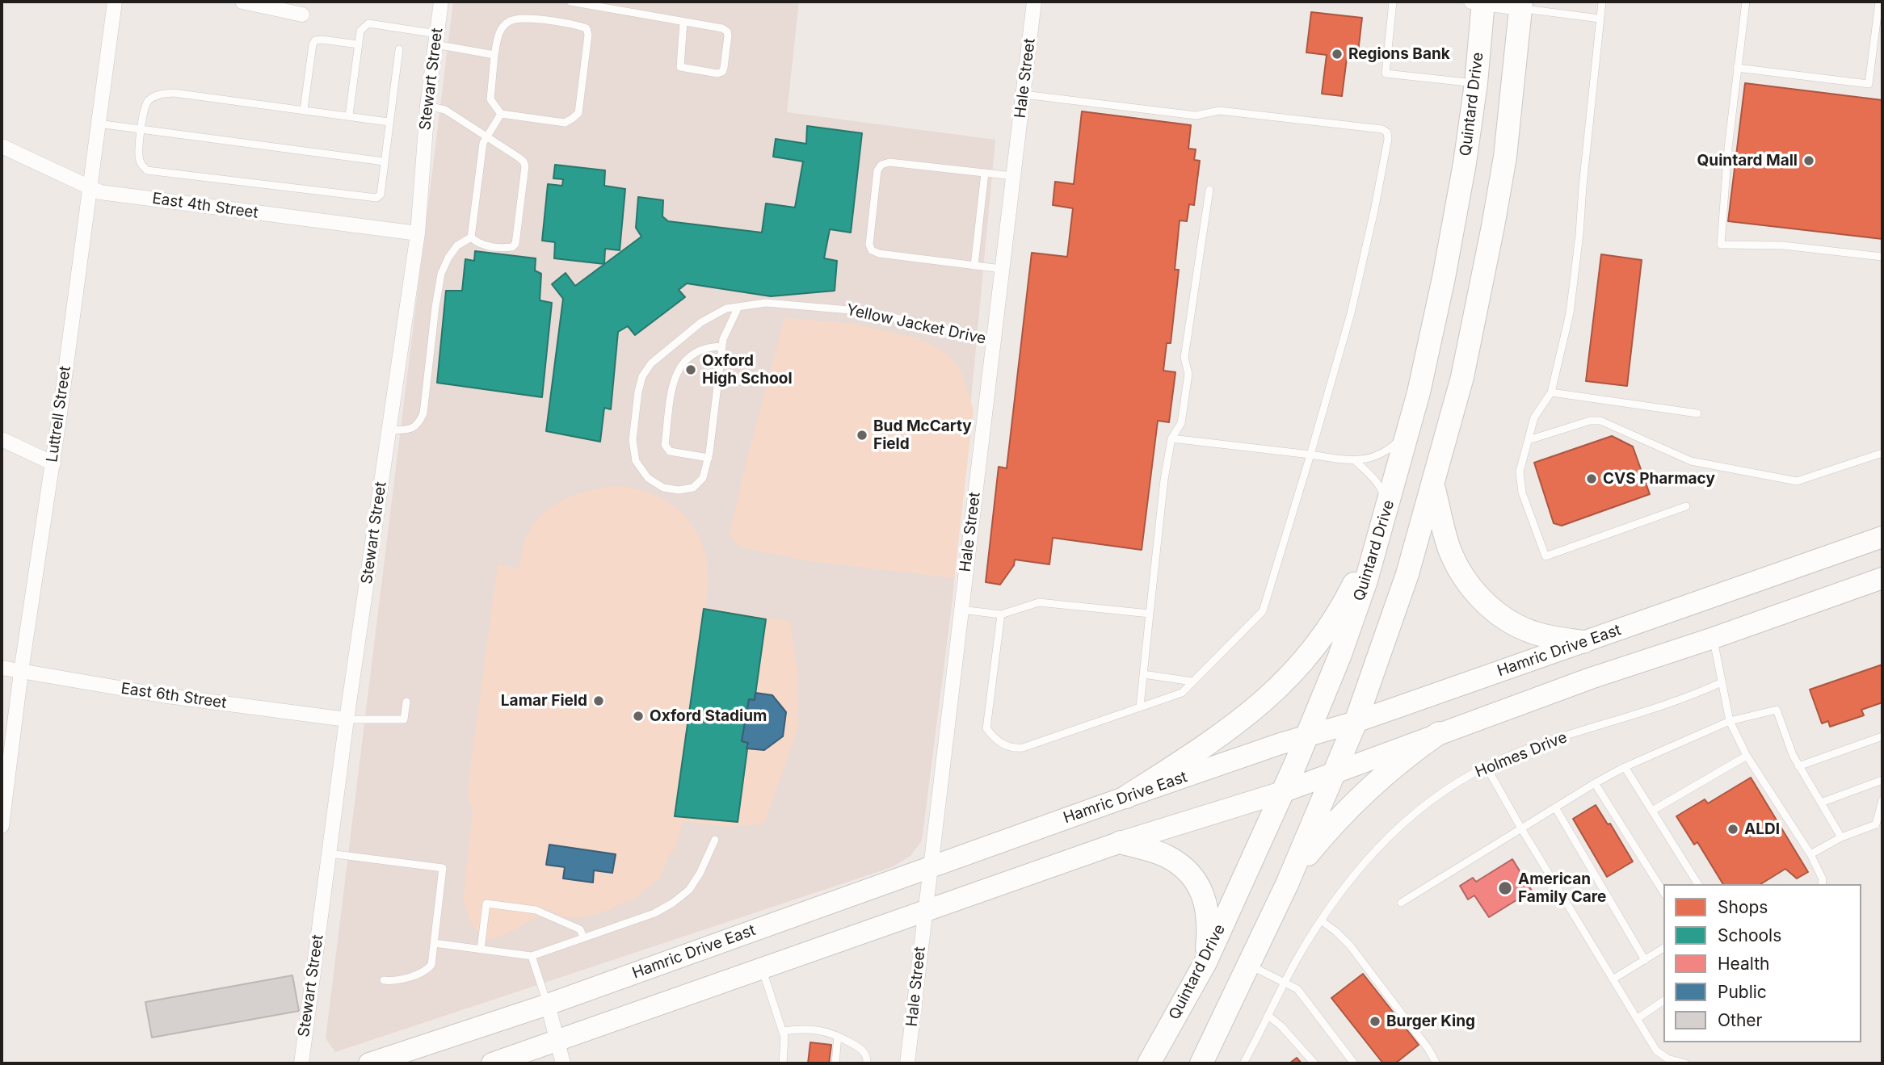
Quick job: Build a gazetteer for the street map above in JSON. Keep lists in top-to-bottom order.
{
  "streets": {
    "highway": ["Quintard Drive"],
    "main road": ["Hamric Drive East"],
    "street": [
      "Hale Street",
      "Stewart Street",
      "East 4th Street",
      "Luttrell Street",
      "East 6th Street"
    ],
    "lane": ["Yellow Jacket Drive", "Holmes Drive"]
  },
  "crossings": [
    ["Hale Street", "Yellow Jacket Drive"],
    ["Hale Street", "Hamric Drive East"],
    ["Stewart Street", "East 4th Street"],
    ["Stewart Street", "East 6th Street"],
    ["Quintard Drive", "Hamric Drive East"],
    ["East 4th Street", "Luttrell Street"],
    ["Luttrell Street", "East 6th Street"]
  ],
  "places": [
    "Regions Bank",
    "Quintard Mall",
    "Oxford High School",
    "Bud McCarty Field",
    "CVS Pharmacy",
    "Lamar Field",
    "Oxford Stadium",
    "ALDI",
    "American Family Care",
    "Burger King"
  ],
  "legend": [
    "Shops",
    "Schools",
    "Health",
    "Public",
    "Other"
  ]
}
